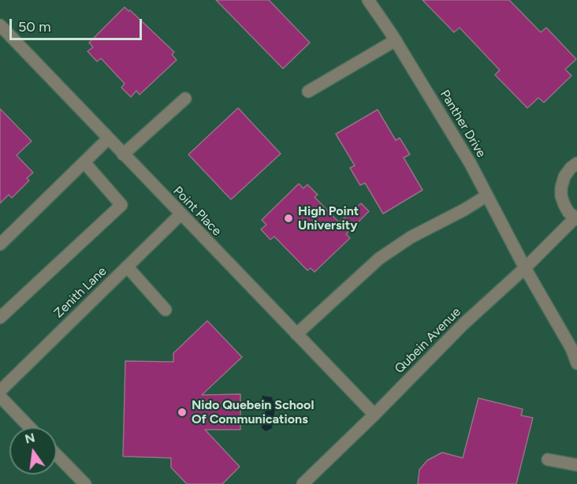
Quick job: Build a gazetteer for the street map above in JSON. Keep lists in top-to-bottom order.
{
  "streets": {
    "street": [
      "Panther Drive",
      "Point Place",
      "Zenith Lane",
      "Qubein Avenue"
    ]
  },
  "crossings": [
    ["Panther Drive", "Qubein Avenue"],
    ["Point Place", "Zenith Lane"],
    ["Point Place", "Qubein Avenue"]
  ],
  "places": ["High Point University", "Nido Quebein School Of Communications"],
  "scale_bar": "50 m",
  "north": "top"
}
